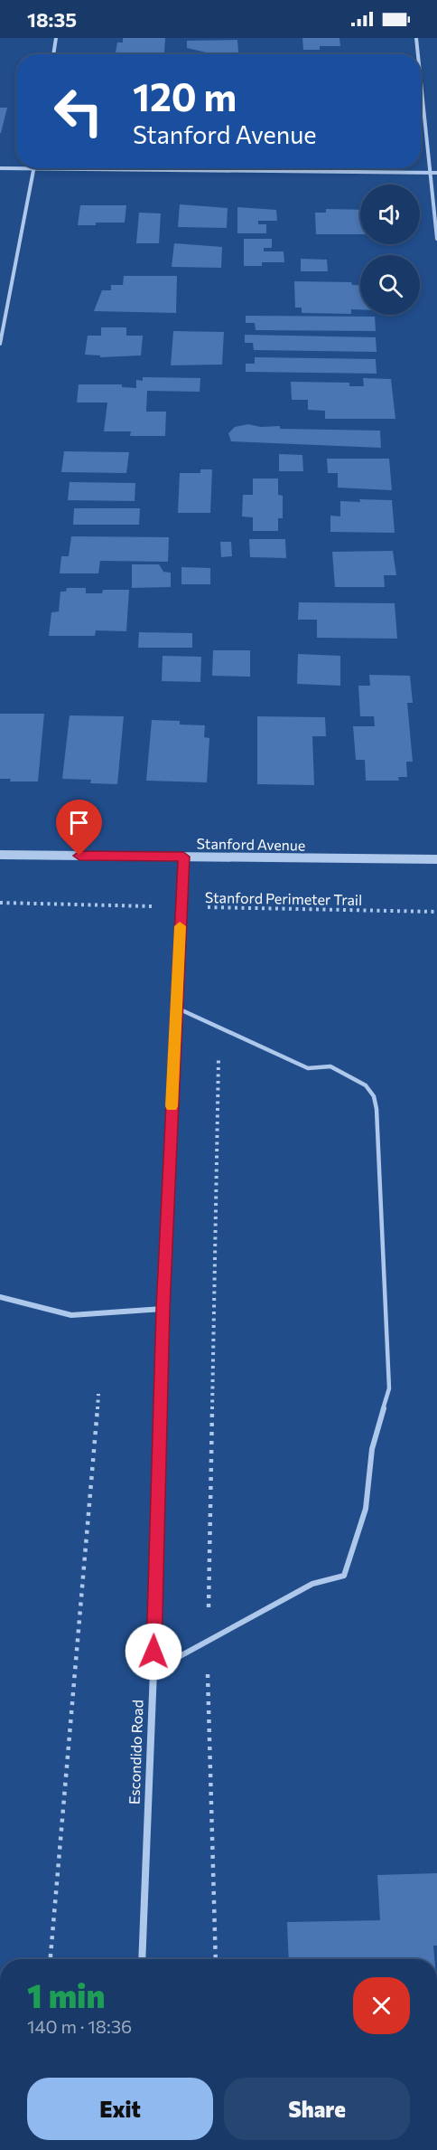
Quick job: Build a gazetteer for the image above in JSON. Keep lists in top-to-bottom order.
{
  "streets": {
    "street": ["Stanford Avenue", "Escondido Road"],
    "path": ["Stanford Perimeter Trail"]
  },
  "crossings": [
    ["Stanford Avenue", "Escondido Road"],
    ["Stanford Perimeter Trail", "Escondido Road"]
  ],
  "page": {
    "status": "18:35",
    "turn": ["120 m", "Stanford Avenue"],
    "heading": ["1 min", "140 m · 18:36"],
    "buttons": ["Exit", "Share"]
  }
}
